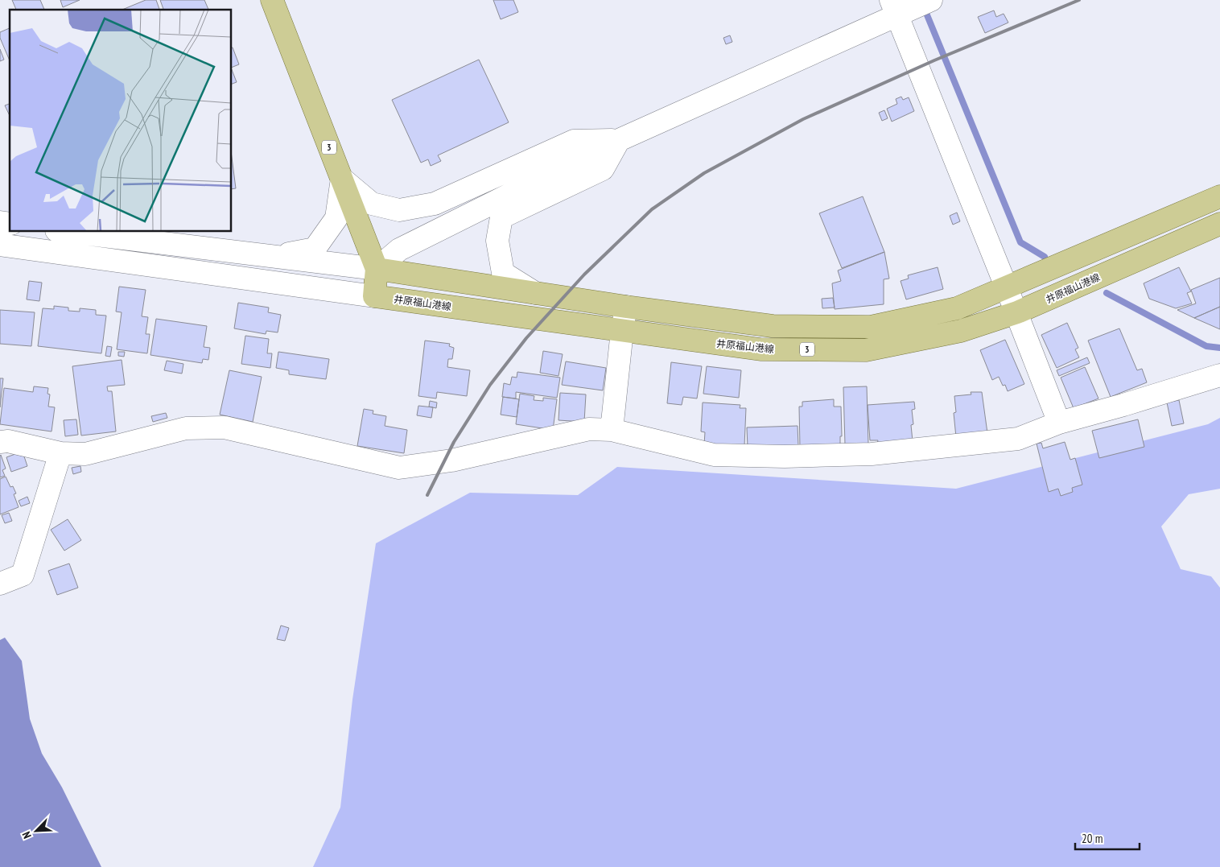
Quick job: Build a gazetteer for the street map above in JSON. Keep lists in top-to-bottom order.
{
  "streets": {
    "main road": ["3", "井原福山港線"]
  },
  "crossings": [
    ["3", "井原福山港線"]
  ],
  "scale_bar": "20 m",
  "north": "bottom left"
}
